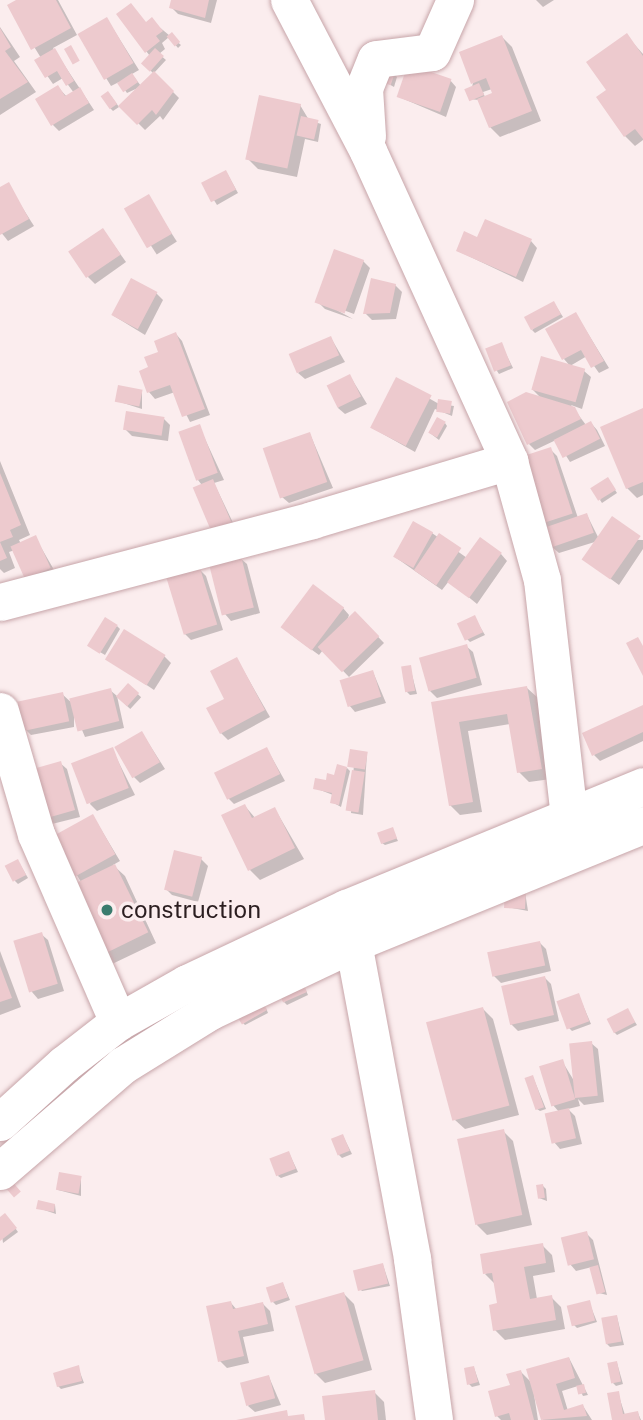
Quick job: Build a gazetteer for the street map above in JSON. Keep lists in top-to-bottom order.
{
  "places": ["construction"]
}
